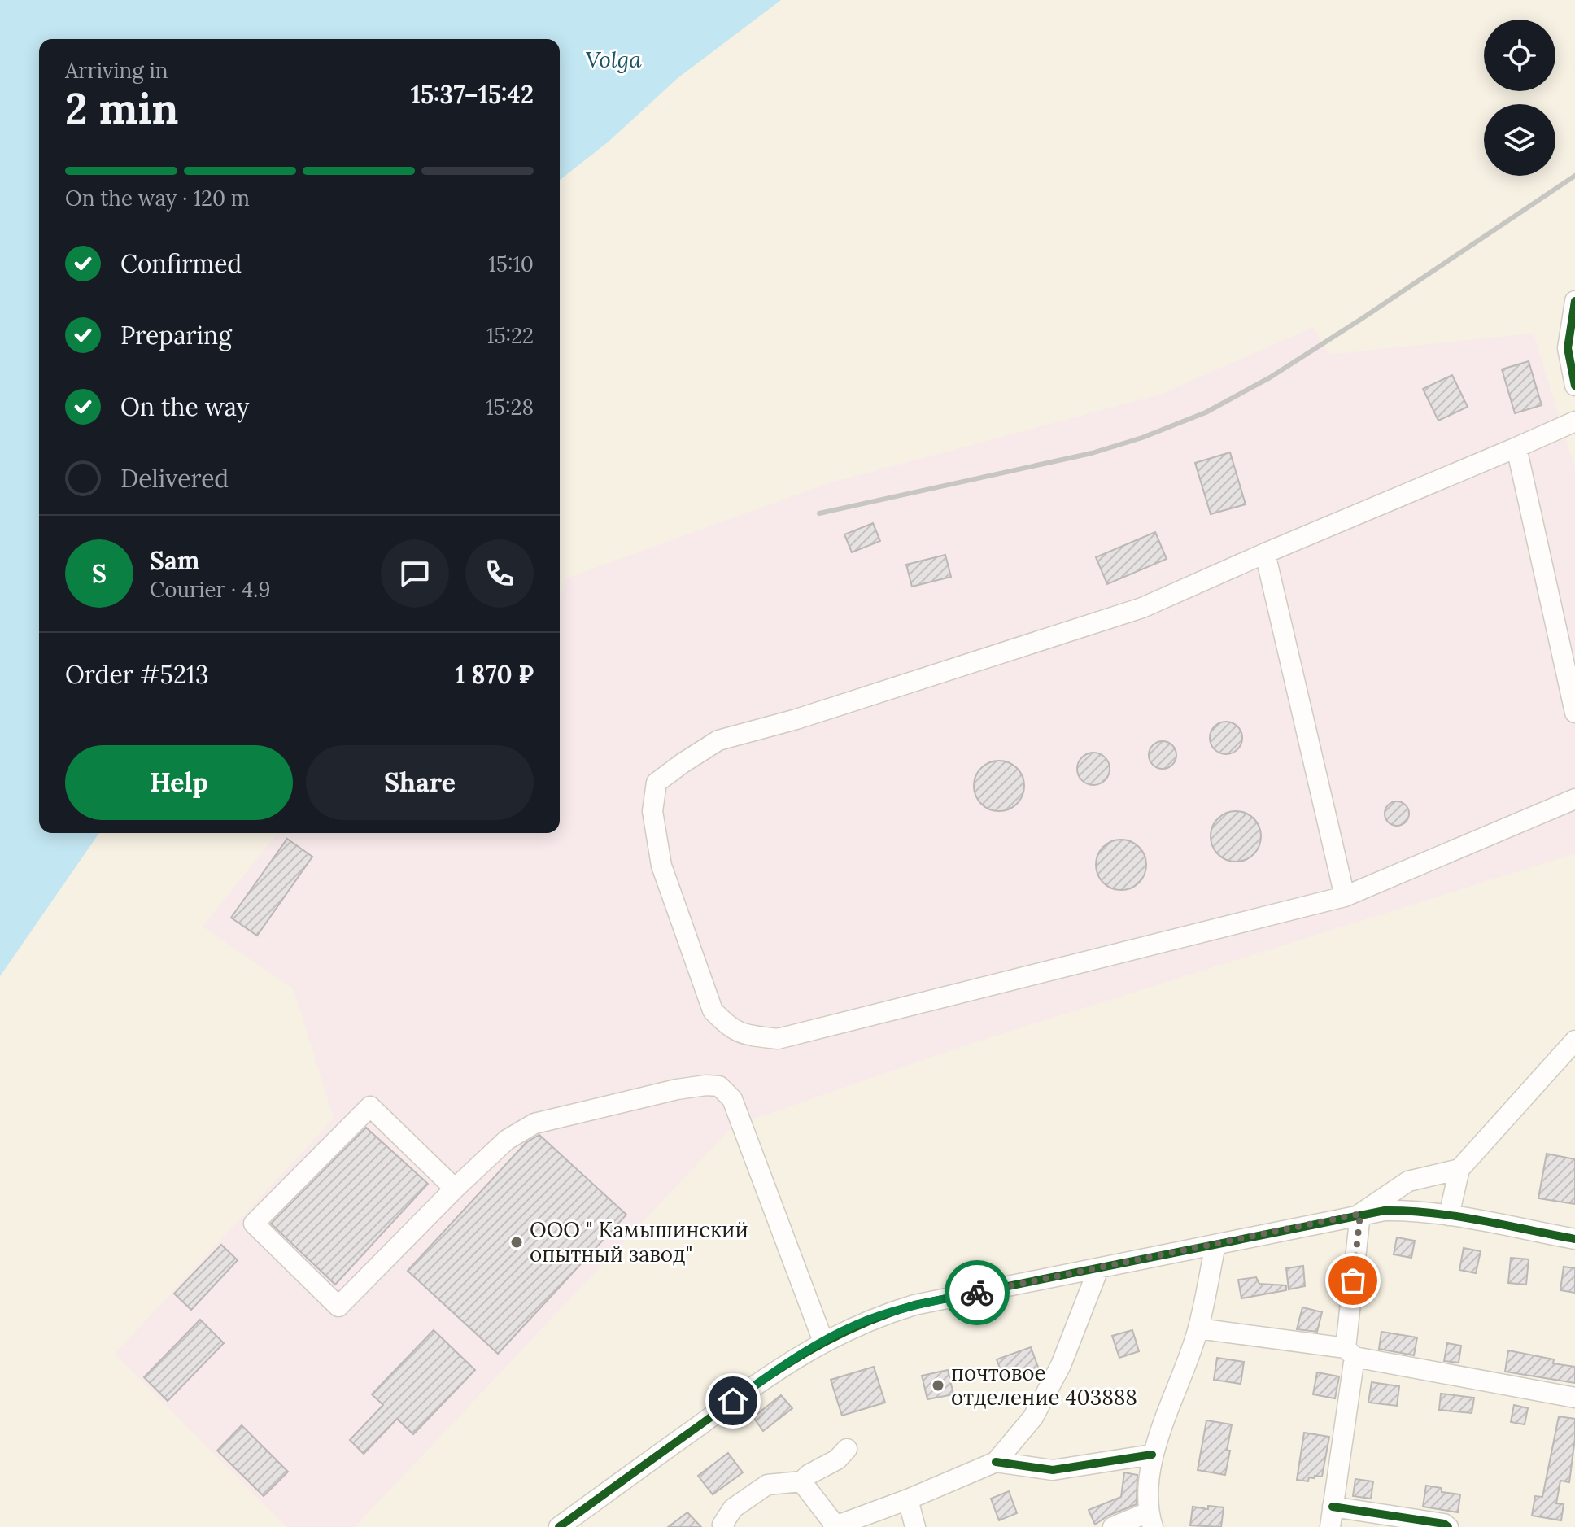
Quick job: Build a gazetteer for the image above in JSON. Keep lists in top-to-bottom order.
{
  "water": ["Volga"],
  "places": ["ООО \" Камышинский опытный завод\"", "почтовое отделение 403888"],
  "page": {
    "heading": ["2 min", "Arriving in", "15:37–15:42"],
    "panel": [
      "Sam",
      "Courier · 4.9",
      "Order #5213",
      "1 870 ₽"
    ],
    "bar": "On the way · 120 m",
    "list": [
      ["Confirmed", "15:10"],
      ["Preparing", "15:22"],
      ["On the way", "15:28"],
      "Delivered"
    ],
    "round": "S",
    "buttons": ["Help", "Share"]
  }
}
